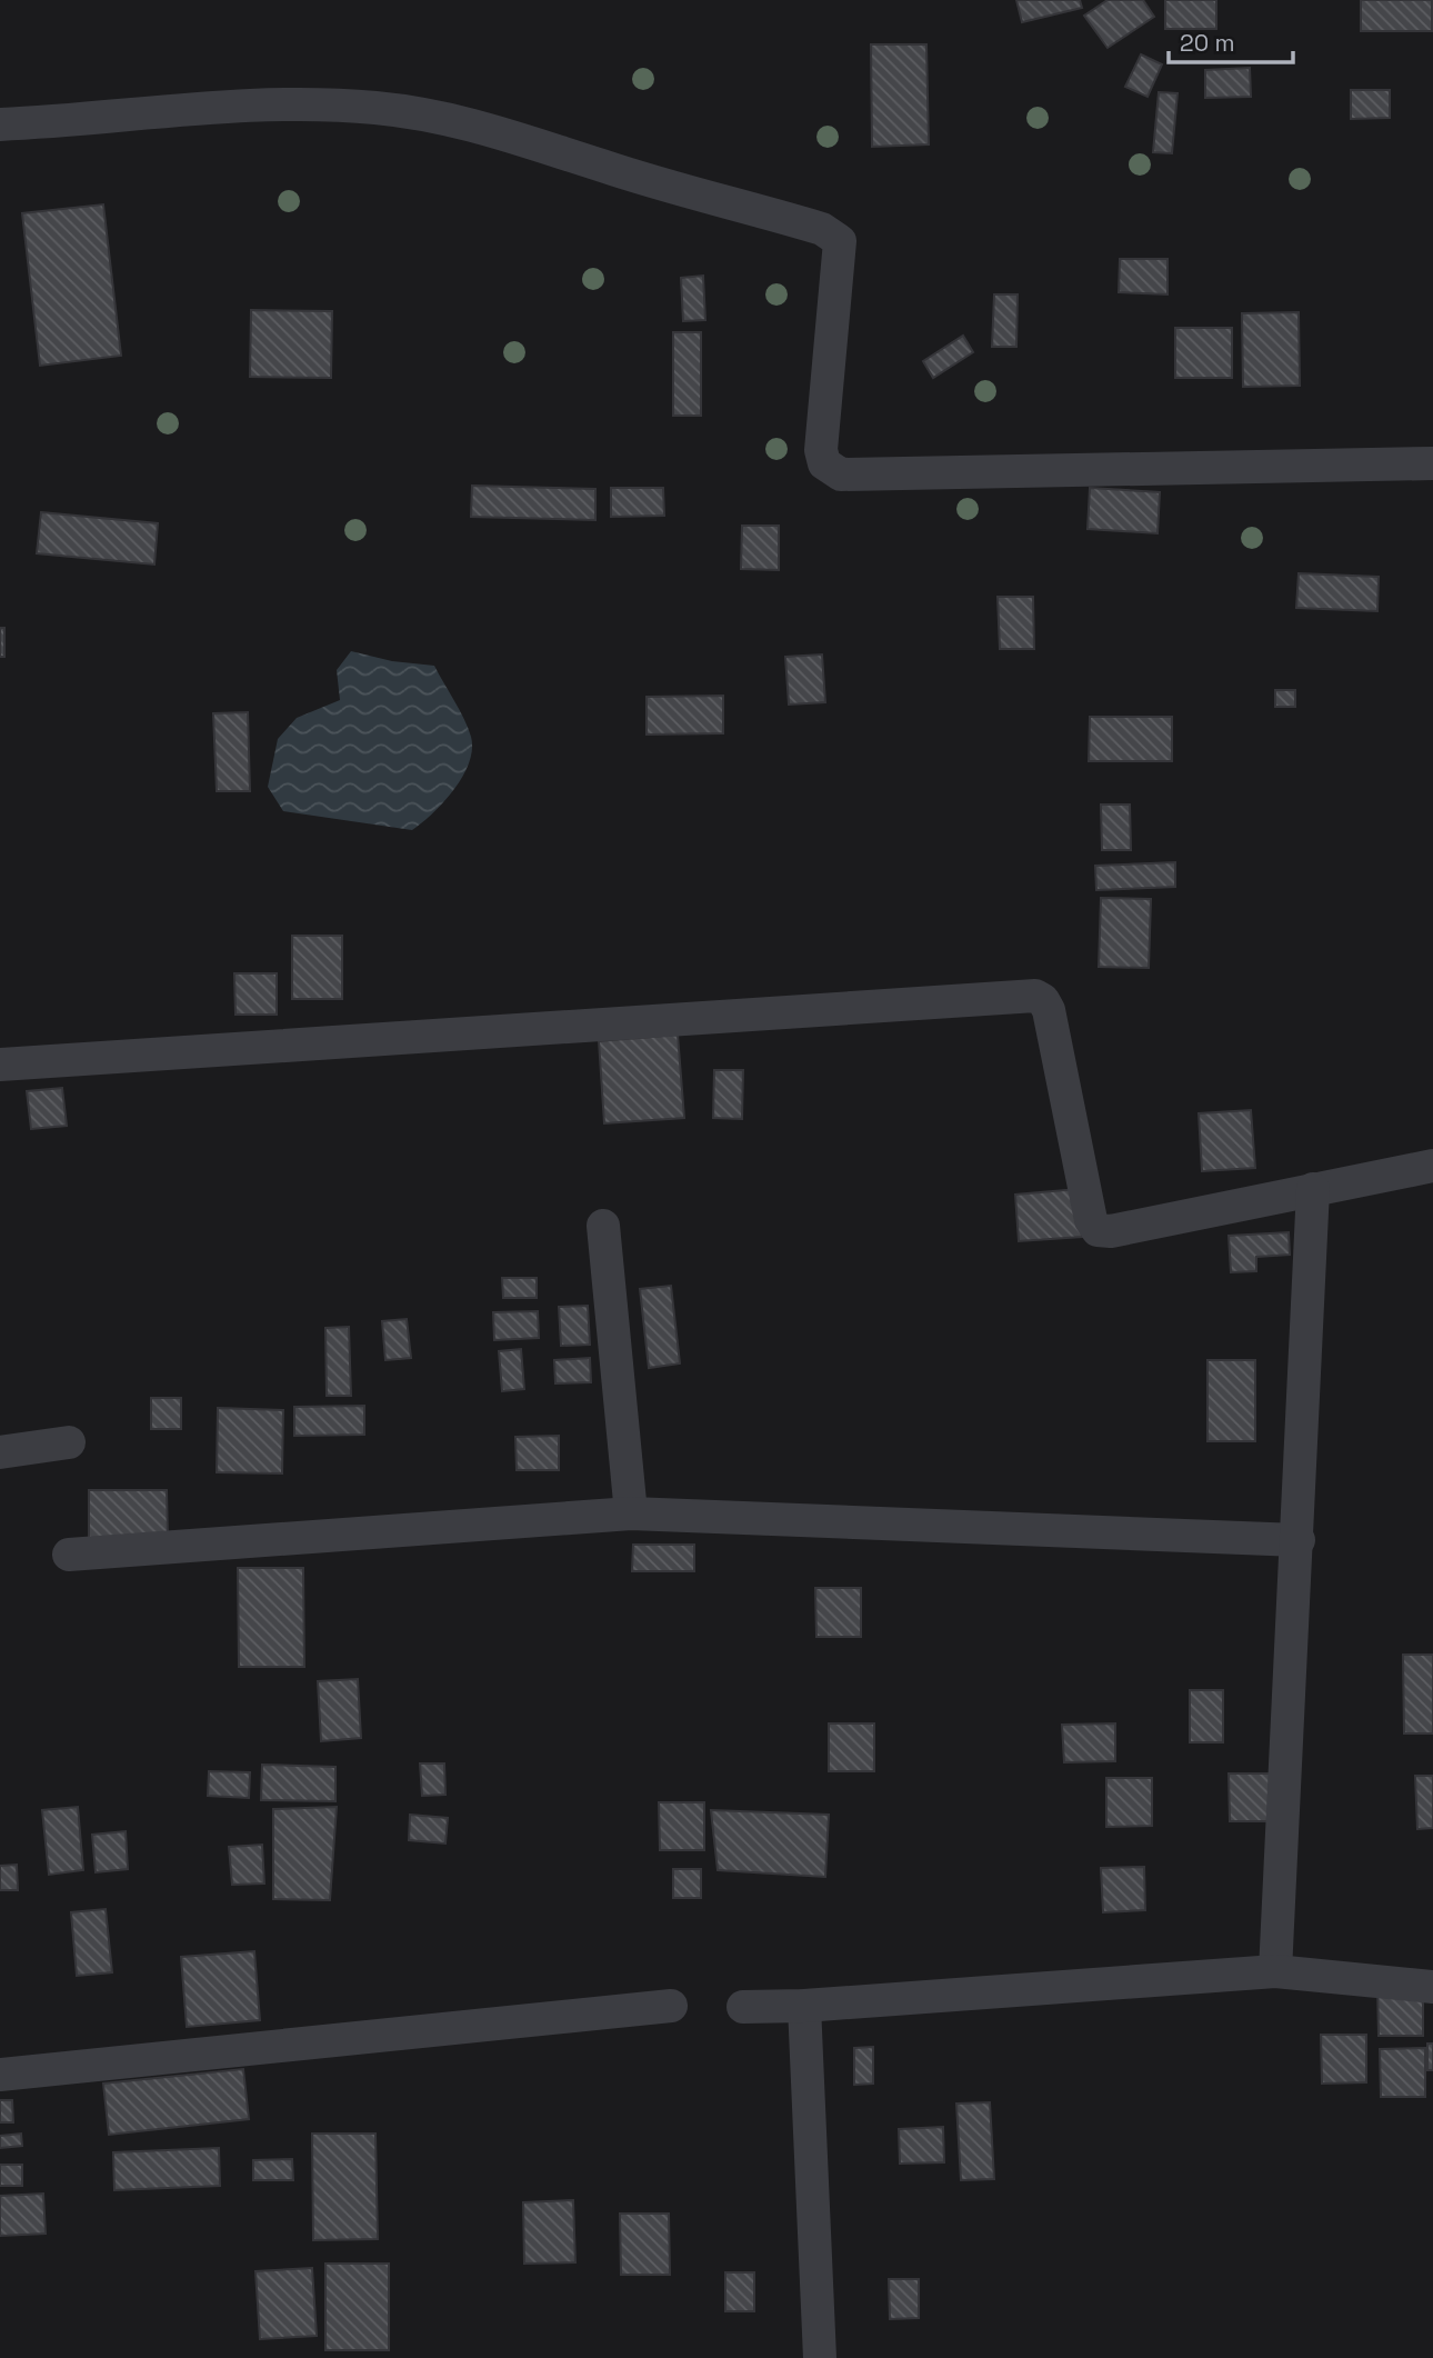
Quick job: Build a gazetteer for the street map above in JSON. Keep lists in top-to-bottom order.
{
  "scale_bar": "20 m"
}
